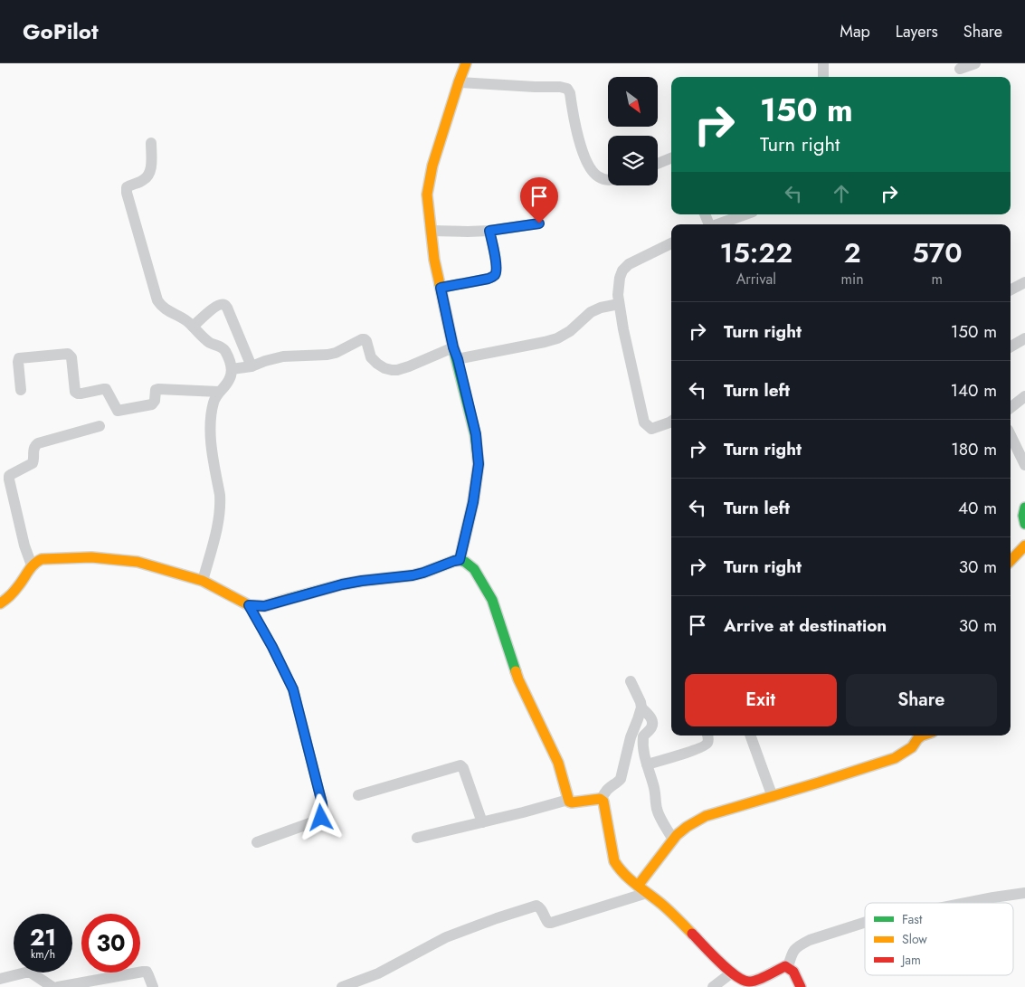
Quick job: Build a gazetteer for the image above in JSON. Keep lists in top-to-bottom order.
{
  "legend": ["Fast", "Slow", "Jam"],
  "north": "bottom right",
  "page": {
    "header": "GoPilot",
    "nav": ["Map", "Layers", "Share"],
    "turn": ["150 m", "Turn right"],
    "eta": [
      "15:22",
      "Arrival",
      "2",
      "min",
      "570",
      "m"
    ],
    "list": [
      {
        "name": "Turn right",
        "value": "150 m"
      },
      {
        "name": "Turn left",
        "value": "140 m"
      },
      {
        "name": "Turn right",
        "value": "180 m"
      },
      {
        "name": "Turn left",
        "value": "40 m"
      },
      {
        "name": "Turn right",
        "value": "30 m"
      },
      {
        "name": "Arrive at destination",
        "value": "30 m"
      }
    ],
    "buttons": ["Exit", "Share"],
    "speed": "21 km/h",
    "limit": "30"
  }
}
